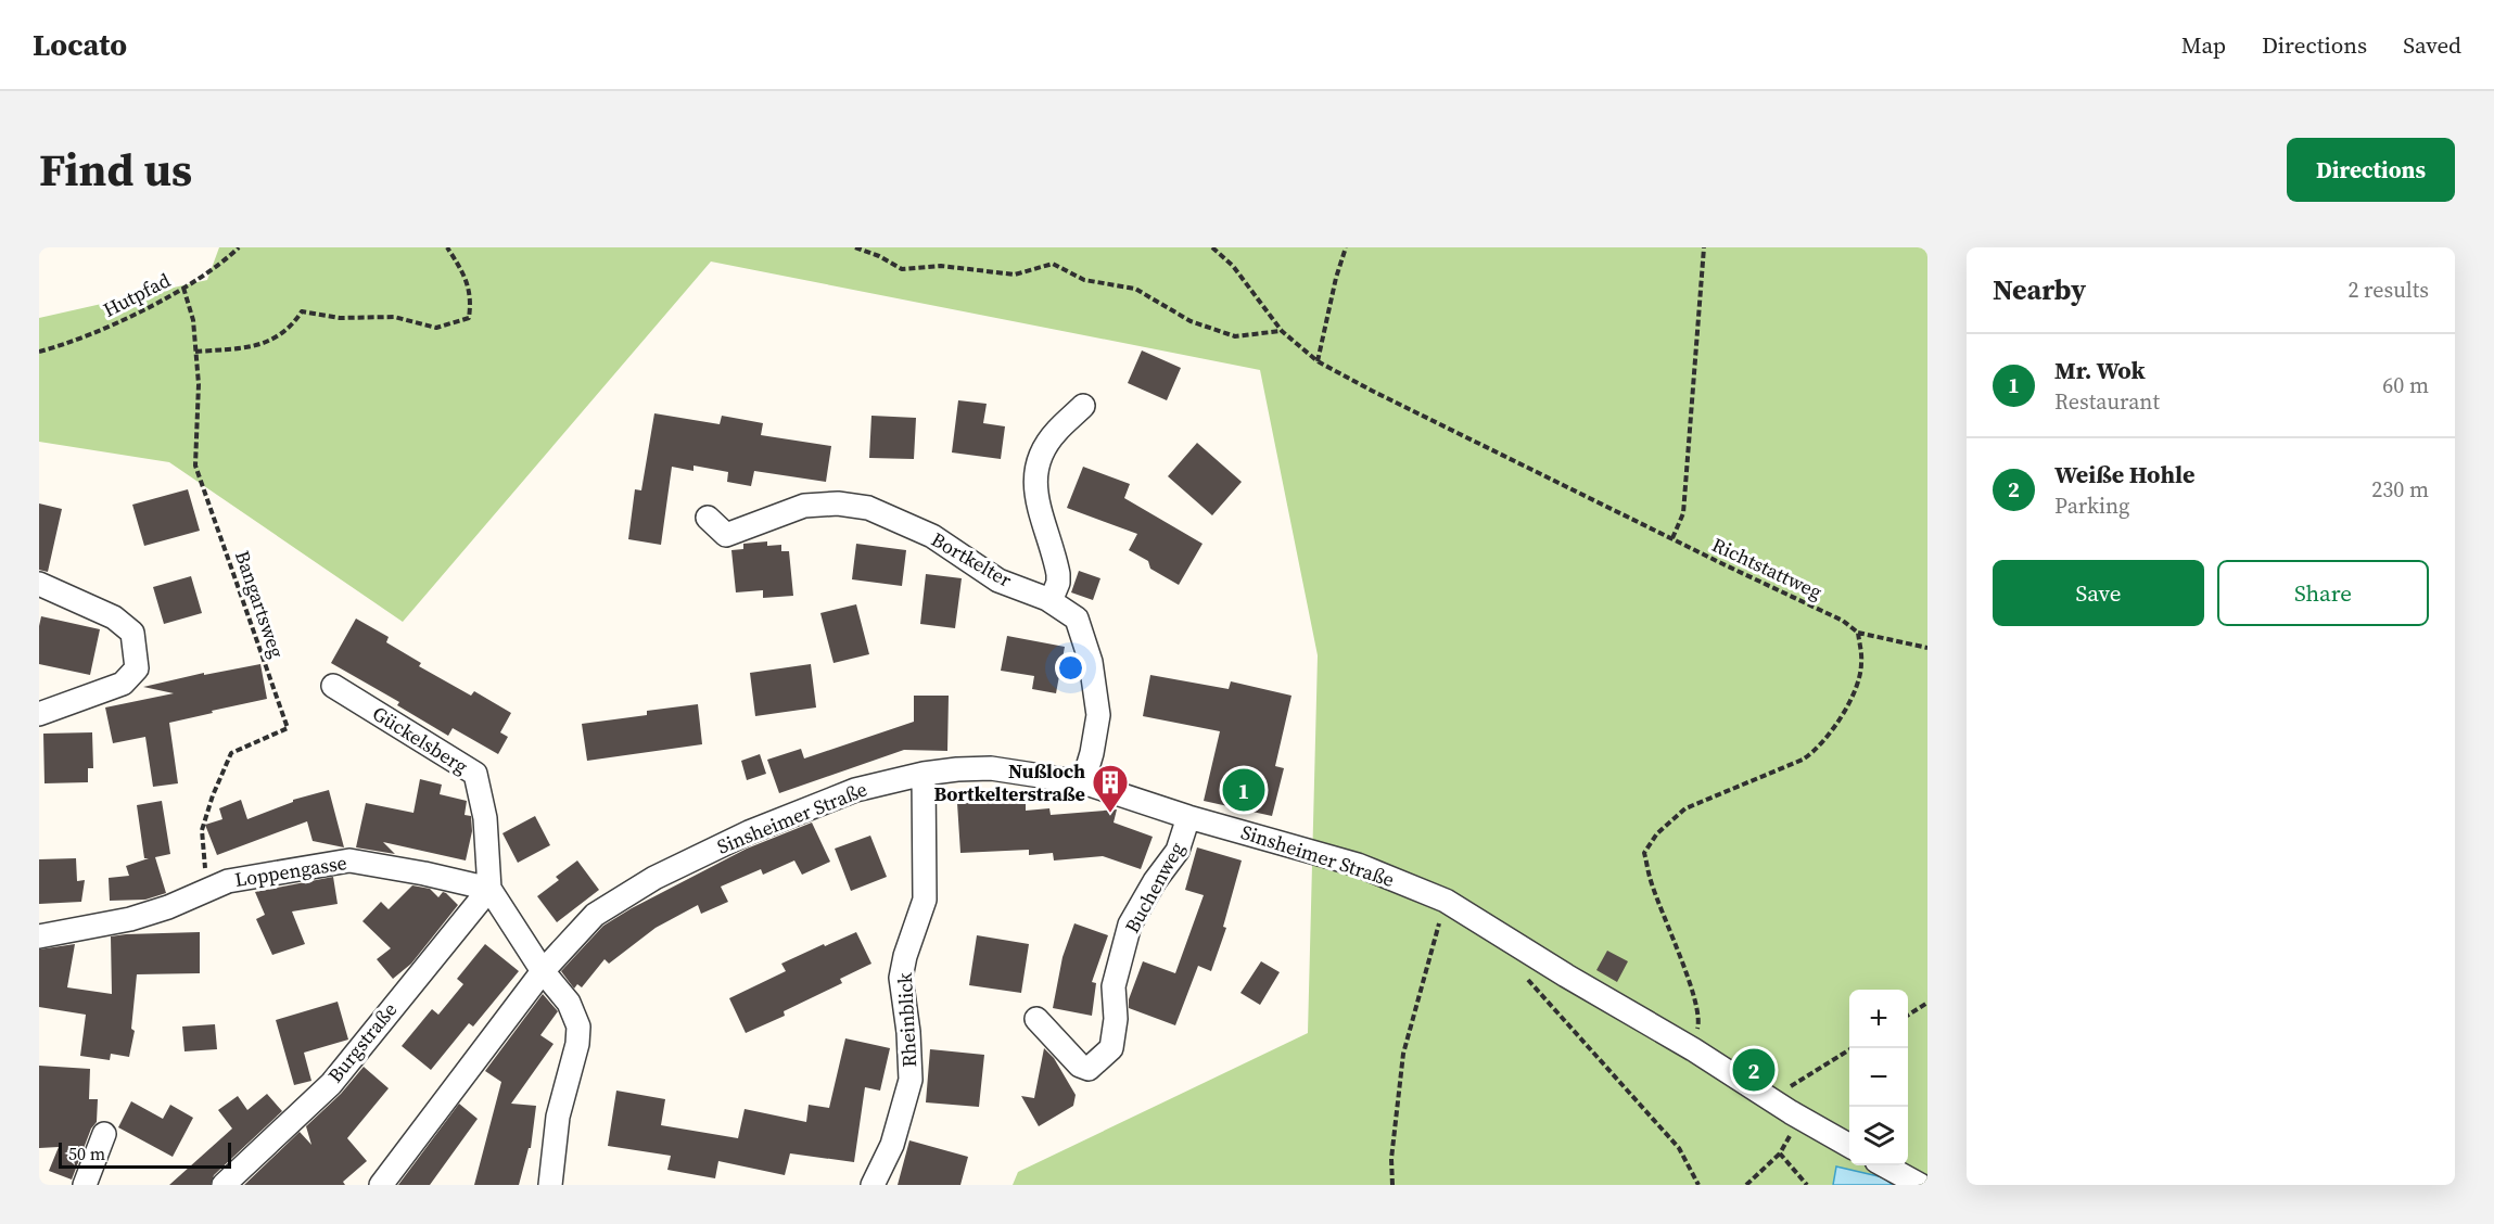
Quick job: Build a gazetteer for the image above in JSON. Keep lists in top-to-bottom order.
{
  "streets": {
    "street": [
      "Bortkelter",
      "Gückelsberg",
      "Sinsheimer Straße",
      "Loppengasse",
      "Buchenweg",
      "Rheinblick",
      "Burgstraße"
    ],
    "path": ["Hutpfad", "Richtstattweg", "Bangartsweg"]
  },
  "crossings": [
    ["Hutpfad", "Bangartsweg"],
    ["Bortkelter", "Sinsheimer Straße"],
    ["Bangartsweg", "Loppengasse"],
    ["Gückelsberg", "Loppengasse"],
    ["Gückelsberg", "Burgstraße"],
    ["Sinsheimer Straße", "Buchenweg"],
    ["Sinsheimer Straße", "Rheinblick"],
    ["Loppengasse", "Burgstraße"]
  ],
  "places": {
    "building": ["Nußloch Bortkelterstraße"]
  },
  "scale_bar": "50 m",
  "page": {
    "header": "Locato",
    "nav": ["Map", "Directions", "Saved"],
    "title": "Find us",
    "buttons": [
      "Directions",
      ["Save", "Share"]
    ],
    "heading": ["Nearby", "2 results"],
    "list": [
      {
        "mark": "1",
        "name": "Mr. Wok",
        "note": "Restaurant",
        "value": "60 m"
      },
      {
        "mark": "2",
        "name": "Weiße Hohle",
        "note": "Parking",
        "value": "230 m"
      }
    ],
    "pins": ["1", "2"],
    "map_buttons": ["+", "−"],
    "scale": "50 m"
  }
}
